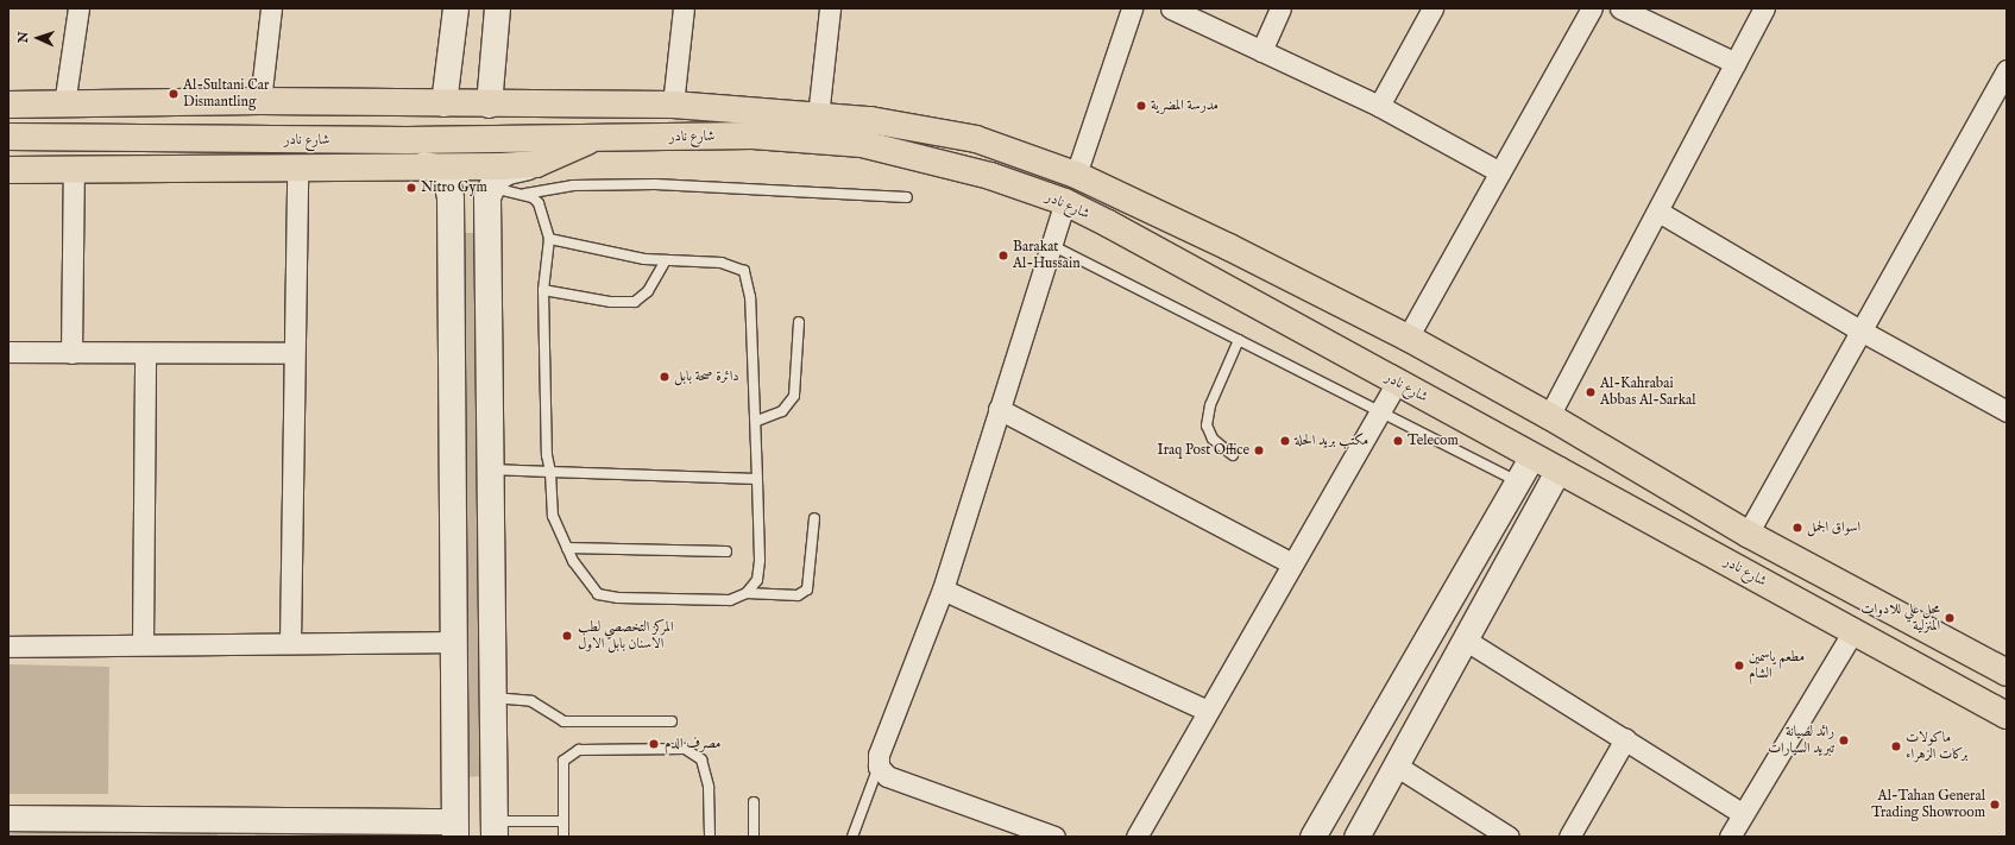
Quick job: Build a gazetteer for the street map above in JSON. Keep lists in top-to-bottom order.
{
  "streets": {
    "main road": ["شارع نادر"]
  },
  "places": [
    "Al-Sultani Car Dismantling",
    "مدرسة المضرية",
    "Nitro Gym",
    "Barakat Al-Hussain",
    "دائرة صحة بابل",
    "Al-Kahrabai Abbas Al-Sarkal",
    "مكتب بريد الحلة",
    "Telecom",
    "Iraq Post Office",
    "اسواق الجمل",
    "محل علي للادوات المنزلية",
    "المركز التخصصي لطب الاسنان بابل الاول",
    "مطعم ياسمين الشام",
    "رائد لصيانة تبريد السيارات",
    "مصرف الدم",
    "ماكولات بركات الزهراء",
    "Al-Tahan General Trading Showroom"
  ],
  "north": "left"
}
